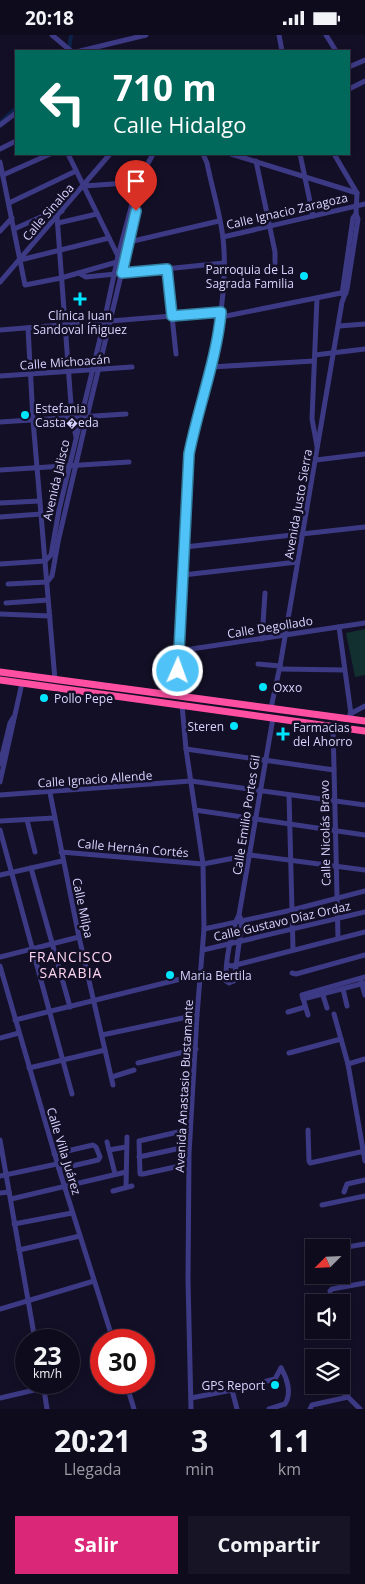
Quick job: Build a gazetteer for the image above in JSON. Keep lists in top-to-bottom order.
{
  "streets": {
    "street": [
      "Calle Ignacio Zaragoza",
      "Calle Sinaloa",
      "Calle Michoacán",
      "Avenida Jalisco",
      "Avenida Justo Sierra",
      "Calle Degollado",
      "Calle Ignacio Allende",
      "Calle Emilio Portes Gil",
      "Calle Nicolás Bravo",
      "Calle Hernán Cortés",
      "Calle Milpa",
      "Calle Gustavo Díaz Ordaz",
      "Avenida Anastasio Bustamante",
      "Calle Villa Juárez"
    ]
  },
  "crossings": [
    ["Calle Ignacio Zaragoza", "Avenida Justo Sierra"],
    ["Calle Michoacán", "Avenida Jalisco"],
    ["Avenida Justo Sierra", "Calle Degollado"],
    ["Calle Ignacio Allende", "Calle Emilio Portes Gil"],
    ["Calle Ignacio Allende", "Calle Nicolás Bravo"],
    ["Calle Ignacio Allende", "Calle Milpa"],
    ["Calle Ignacio Allende", "Avenida Anastasio Bustamante"],
    ["Calle Emilio Portes Gil", "Calle Hernán Cortés"],
    ["Calle Emilio Portes Gil", "Calle Gustavo Díaz Ordaz"],
    ["Calle Nicolás Bravo", "Calle Gustavo Díaz Ordaz"],
    ["Calle Hernán Cortés", "Calle Milpa"],
    ["Calle Hernán Cortés", "Avenida Anastasio Bustamante"],
    ["Calle Gustavo Díaz Ordaz", "Avenida Anastasio Bustamante"]
  ],
  "districts": ["FRANCISCO SARABIA"],
  "places": {
    "other": [
      "Parroquia de La Sagrada Familia",
      "Estefania Casta�eda",
      "Oxxo",
      "Pollo Pepe",
      "Steren",
      "Maria Bertila",
      "GPS Report"
    ],
    "health": ["Clínica Juan Sandoval Íñiguez", "Farmacias del Ahorro"]
  },
  "north": "bottom left",
  "page": {
    "status": "20:18",
    "turn": ["710 m", "Calle Hidalgo"],
    "speed": "23 km/h",
    "limit": "30",
    "eta": [
      "20:21",
      "Llegada",
      "3",
      "min",
      "1.1",
      "km"
    ],
    "buttons": ["Salir", "Compartir"]
  }
}
